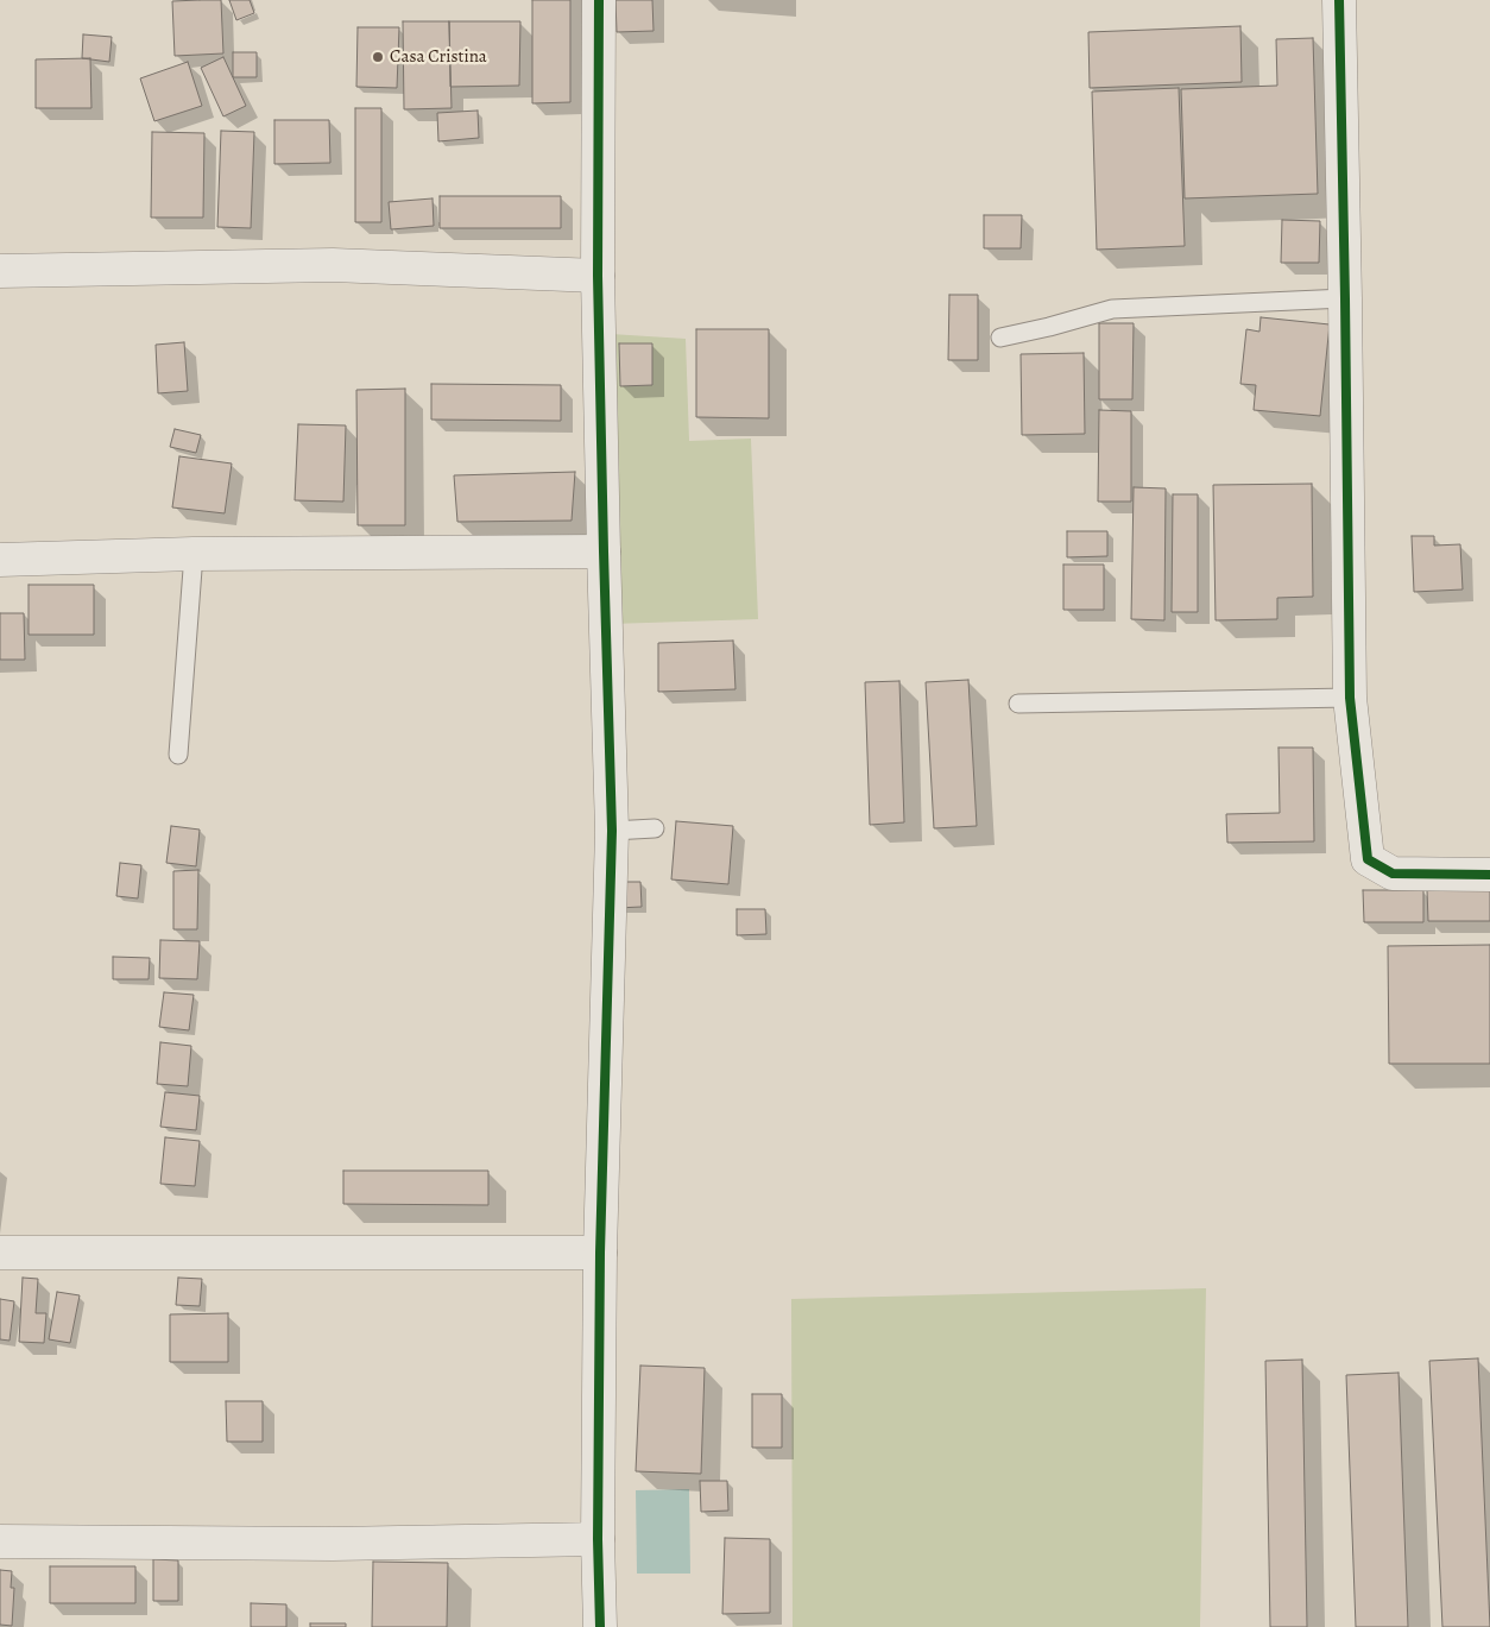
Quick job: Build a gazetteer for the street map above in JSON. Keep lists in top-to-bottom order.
{
  "places": ["Casa Cristina"]
}
